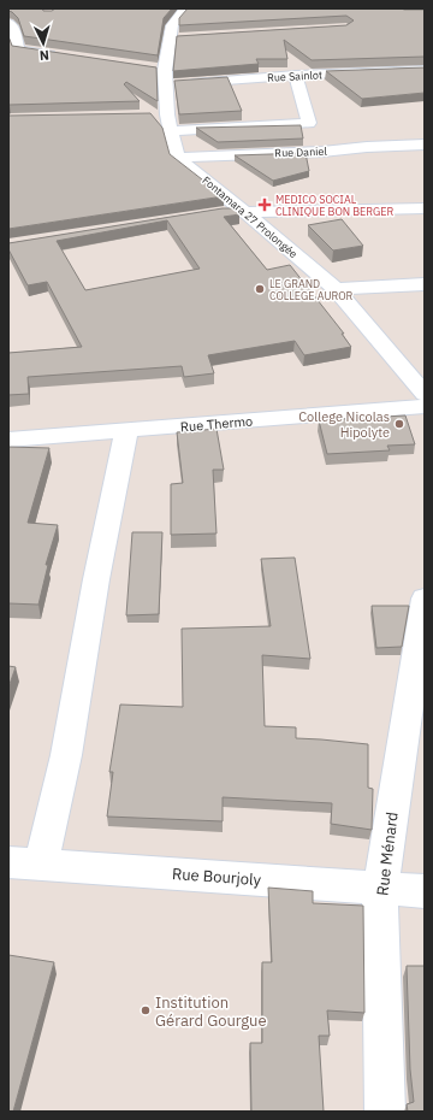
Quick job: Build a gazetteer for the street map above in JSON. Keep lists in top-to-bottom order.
{
  "streets": {
    "street": [
      "Rue Sainlot",
      "Rue Daniel",
      "Fontamara 27 Prolongée",
      "Rue Thermo",
      "Rue Ménard",
      "Rue Bourjoly"
    ]
  },
  "crossings": [
    ["Rue Daniel", "Fontamara 27 Prolongée"],
    ["Rue Ménard", "Rue Bourjoly"]
  ],
  "places": {
    "health": ["MEDICO SOCIAL CLINIQUE BON BERGER"],
    "other": ["LE GRAND COLLEGE AUROR", "College Nicolas Hipolyte", "Institution Gérard Gourgue"]
  },
  "north": "bottom"
}
